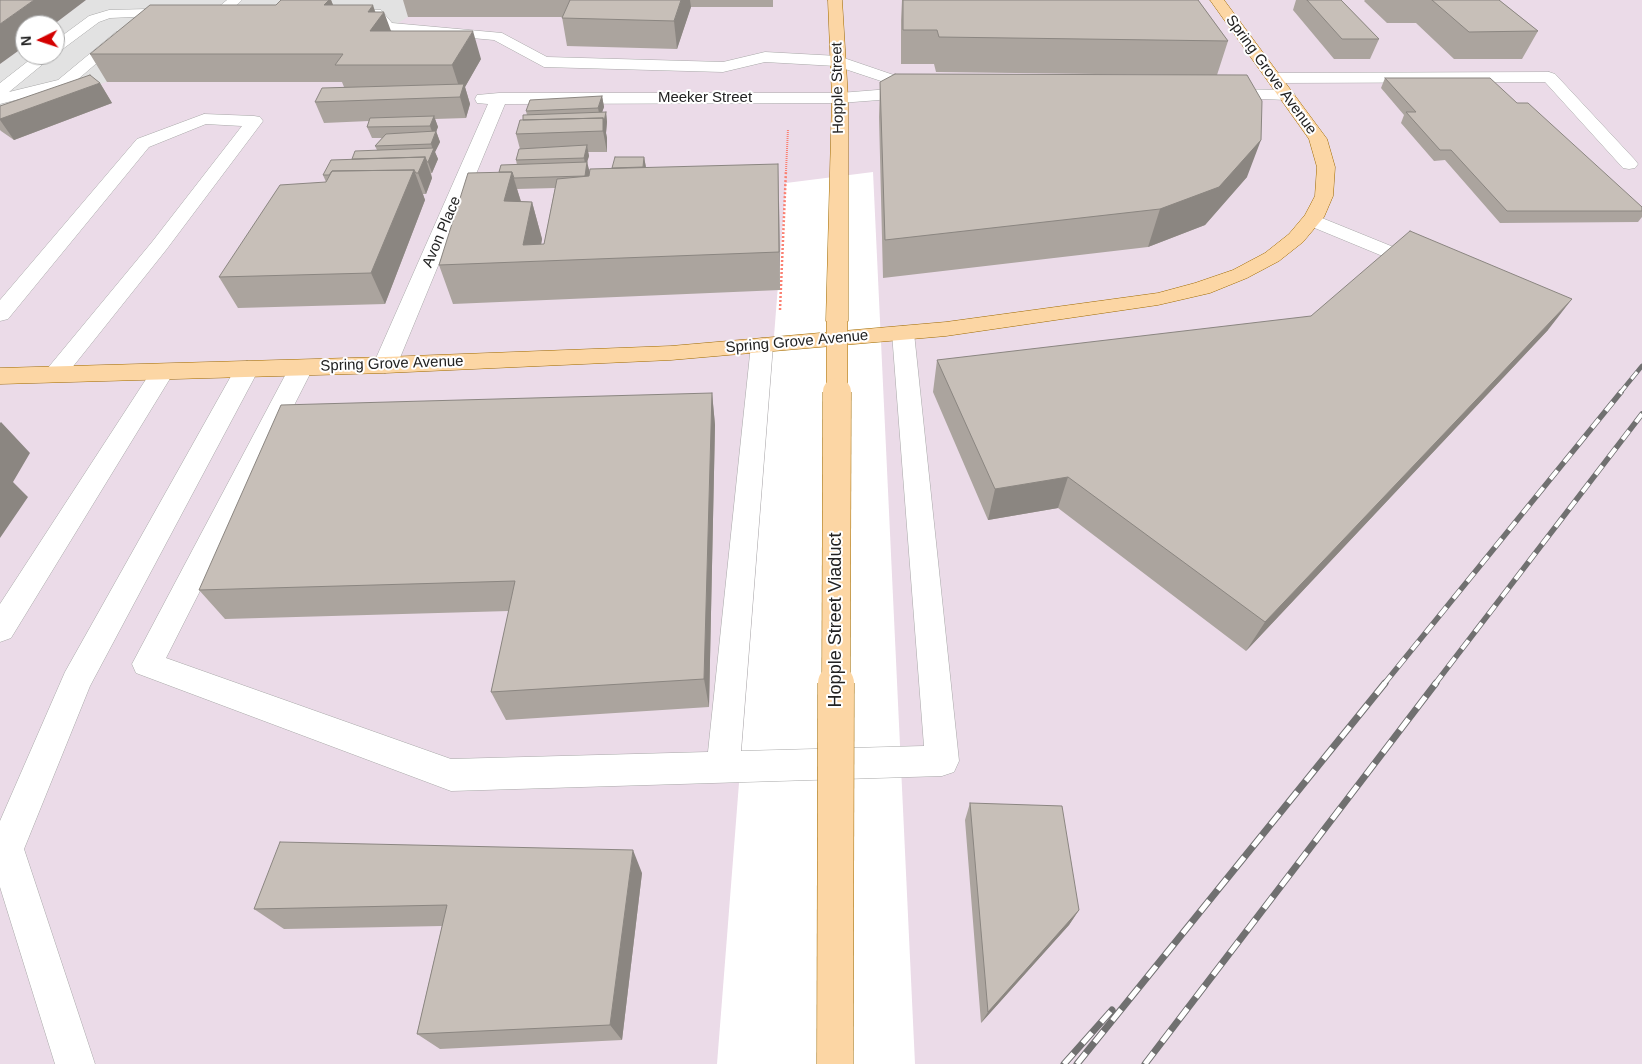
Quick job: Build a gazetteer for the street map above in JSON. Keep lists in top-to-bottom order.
{
  "streets": {
    "main road": ["Spring Grove Avenue", "Hopple Street", "Hopple Street Viaduct"],
    "street": ["Meeker Street", "Avon Place"]
  },
  "crossings": [
    ["Spring Grove Avenue", "Avon Place"],
    ["Hopple Street", "Meeker Street"],
    ["Hopple Street", "Hopple Street Viaduct"],
    ["Meeker Street", "Avon Place"]
  ],
  "north": "left"
}
